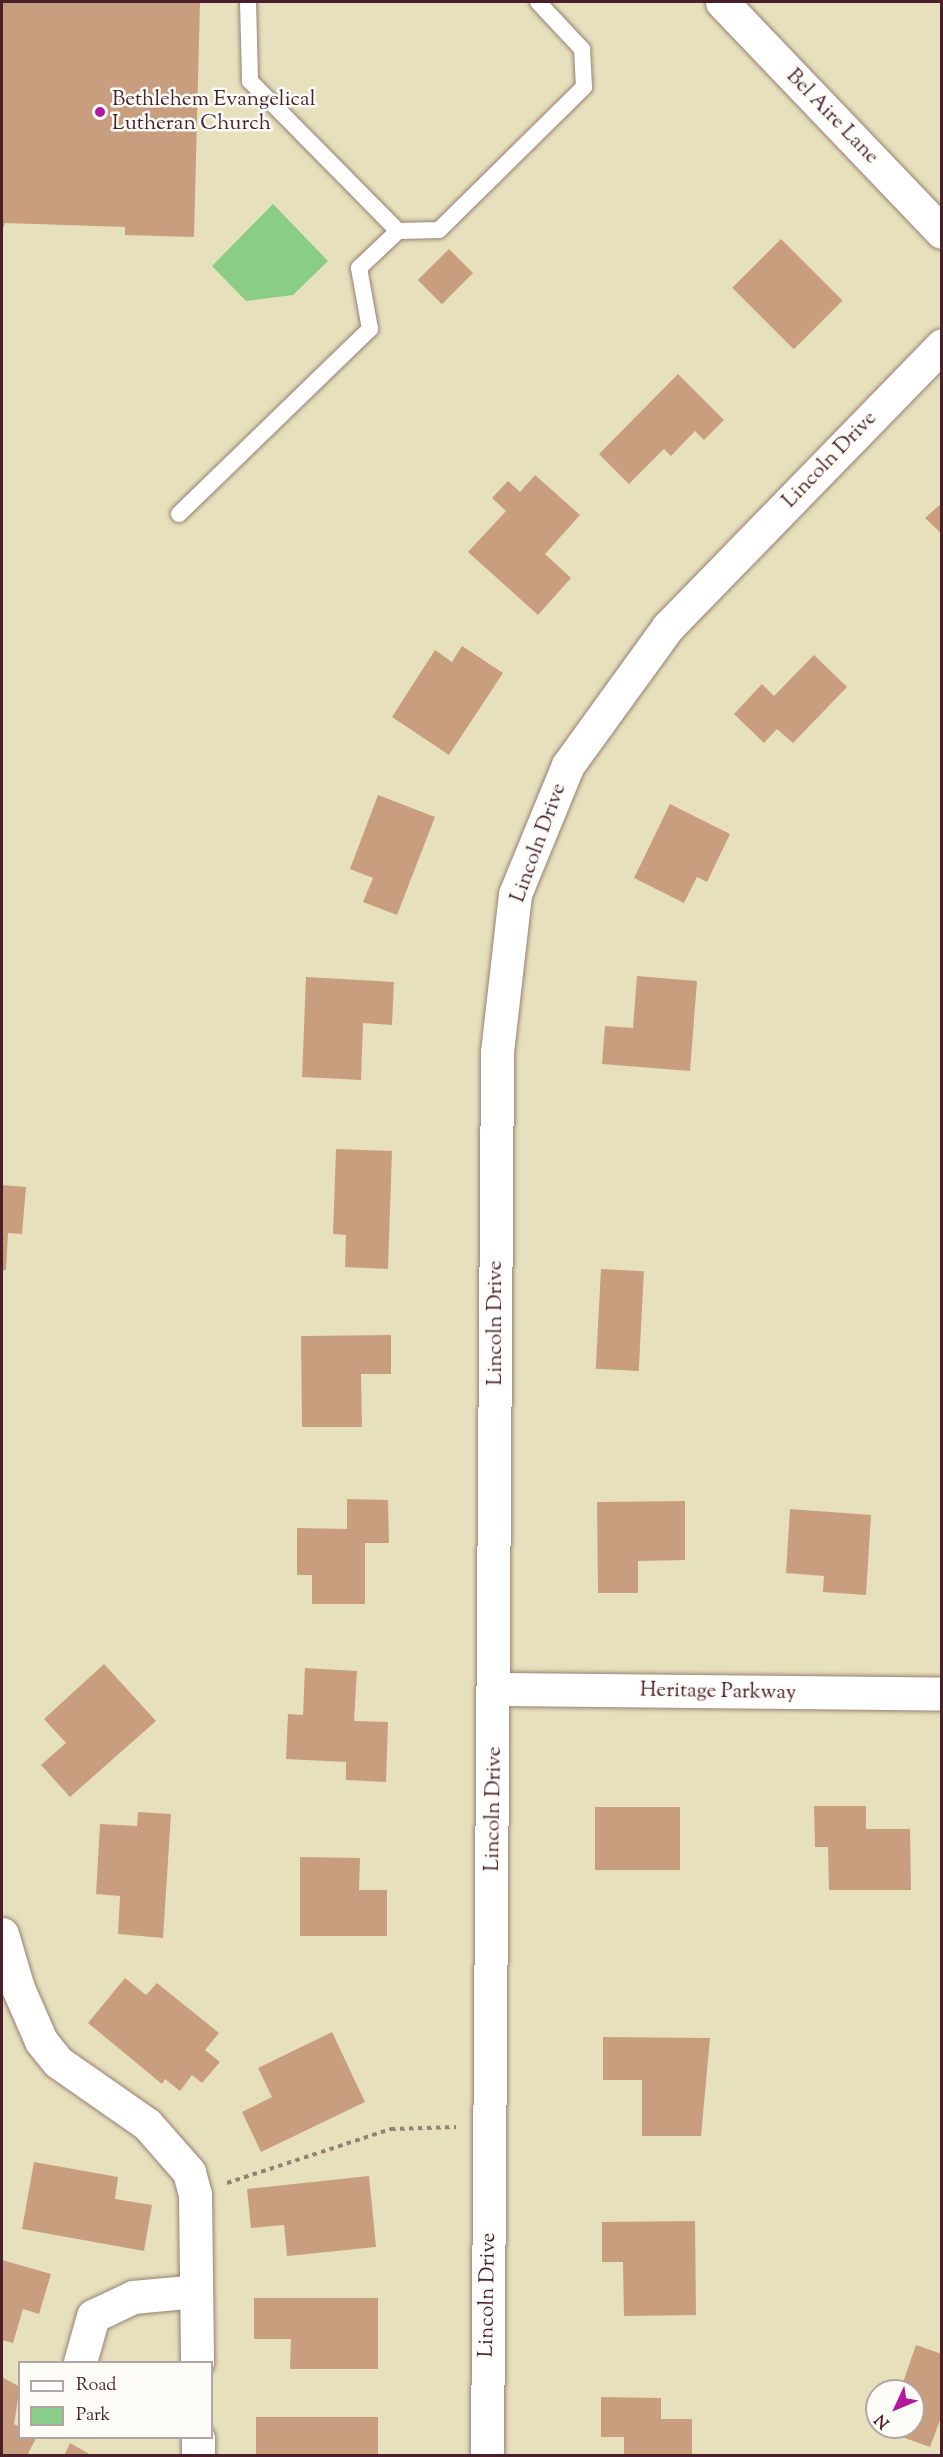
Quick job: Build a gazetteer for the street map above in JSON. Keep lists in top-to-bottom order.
{
  "streets": {
    "street": ["Bel Aire Lane", "Lincoln Drive", "Heritage Parkway"]
  },
  "crossings": [
    ["Lincoln Drive", "Heritage Parkway"]
  ],
  "places": ["Bethlehem Evangelical Lutheran Church"],
  "legend": ["Road", "Park"],
  "north": "bottom left"
}
